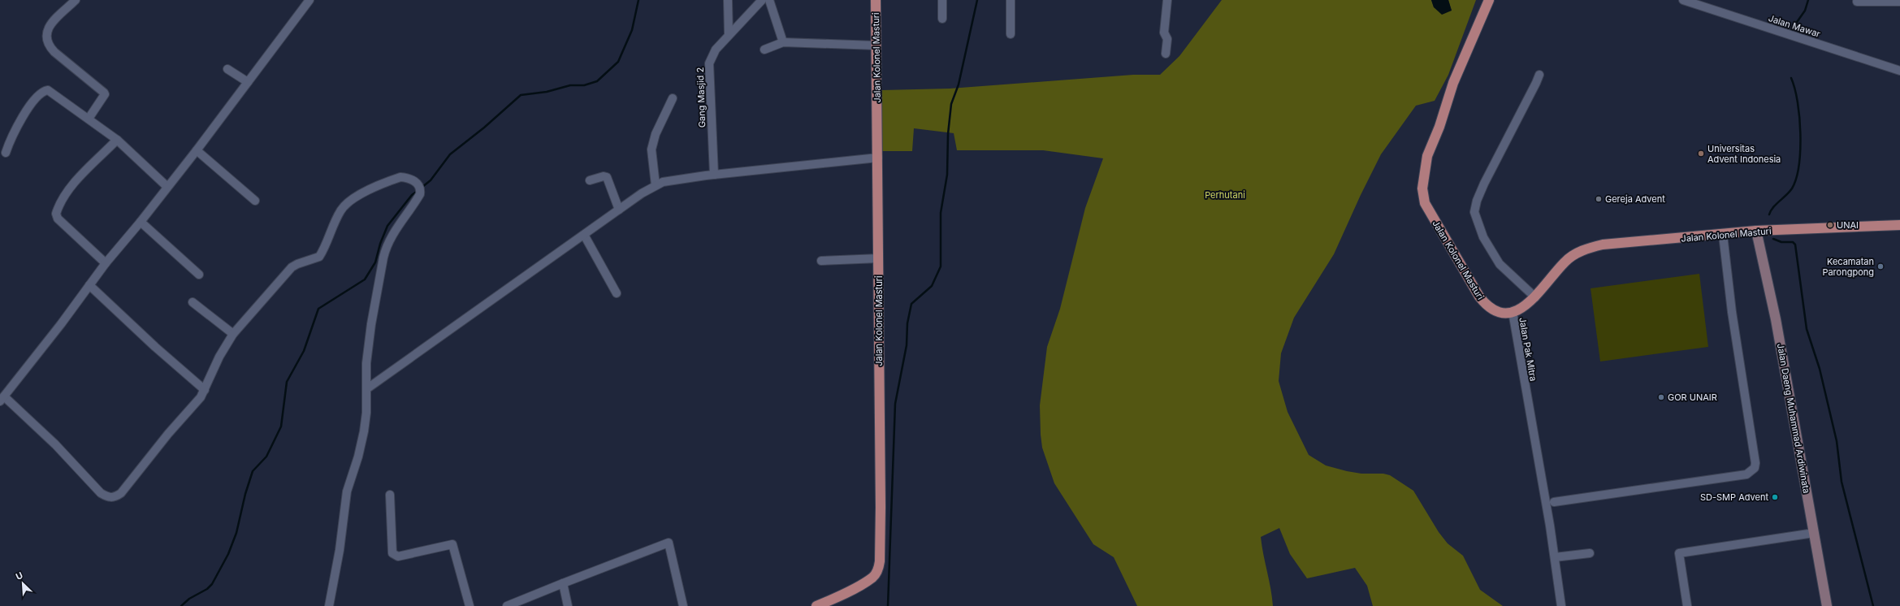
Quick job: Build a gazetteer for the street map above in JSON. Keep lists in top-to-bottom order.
{
  "streets": {
    "main road": ["Jalan Kolonel Masturi", "Jalan Daeng Muhammad Ardiwinata"],
    "street": ["Jalan Mawar", "Gang Masjid 2", "Jalan Pak Mitra"]
  },
  "crossings": [
    ["Jalan Kolonel Masturi", "Jalan Pak Mitra"],
    ["Jalan Kolonel Masturi", "Jalan Daeng Muhammad Ardiwinata"]
  ],
  "parks": ["Perhutani"],
  "places": [
    "Universitas Advent Indonesia",
    "Gereja Advent",
    "UNAI",
    "Kecamatan Parongpong",
    "GOR UNAIR",
    "SD-SMP Advent"
  ],
  "north": "top left"
}
